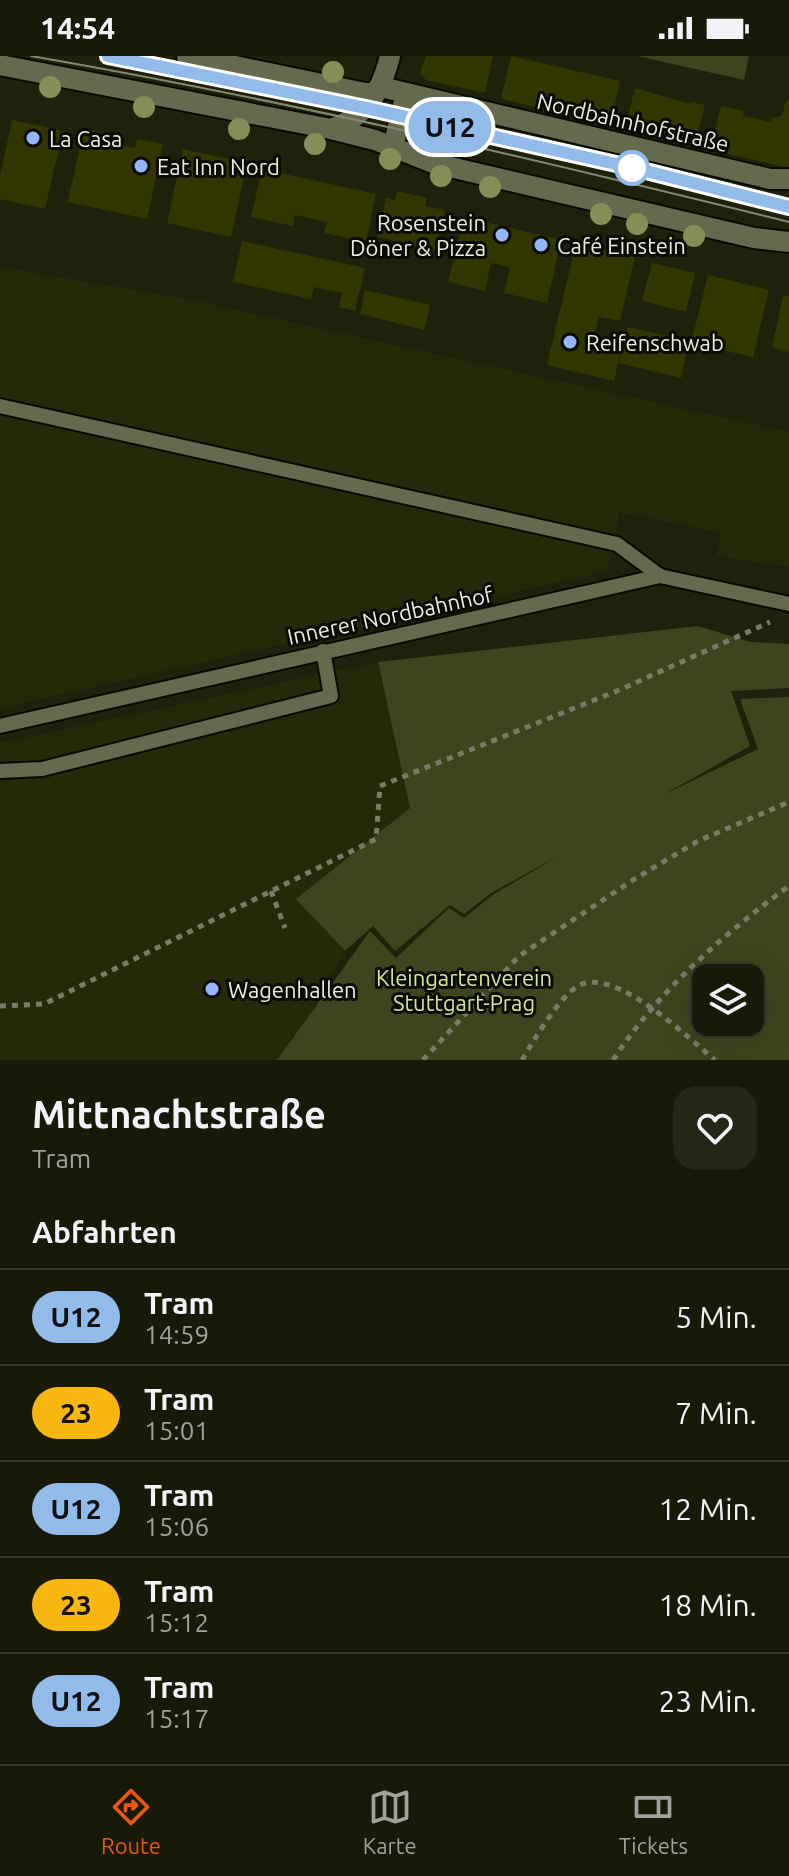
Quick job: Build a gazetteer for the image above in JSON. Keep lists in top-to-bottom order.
{
  "streets": {
    "street": ["Nordbahnhofstraße"],
    "lane": ["Innerer Nordbahnhof"]
  },
  "parks": ["Kleingartenverein Stuttgart-Prag"],
  "places": [
    "La Casa",
    "Eat Inn Nord",
    "Rosenstein Döner & Pizza",
    "Café Einstein",
    "Reifenschwab",
    "Wagenhallen"
  ],
  "lines": ["tram line U12"],
  "page": {
    "status": "14:54",
    "on_map": "U12",
    "heading": [
      ["Mittnachtstraße", "Tram"],
      "Abfahrten"
    ],
    "list": [
      {
        "mark": "U12",
        "name": "Tram",
        "note": "14:59",
        "value": "5 Min."
      },
      {
        "mark": "23",
        "name": "Tram",
        "note": "15:01",
        "value": "7 Min."
      },
      {
        "mark": "U12",
        "name": "Tram",
        "note": "15:06",
        "value": "12 Min."
      },
      {
        "mark": "23",
        "name": "Tram",
        "note": "15:12",
        "value": "18 Min."
      },
      {
        "mark": "U12",
        "name": "Tram",
        "note": "15:17",
        "value": "23 Min."
      }
    ],
    "tabs": ["Route", "Karte", "Tickets"]
  }
}
